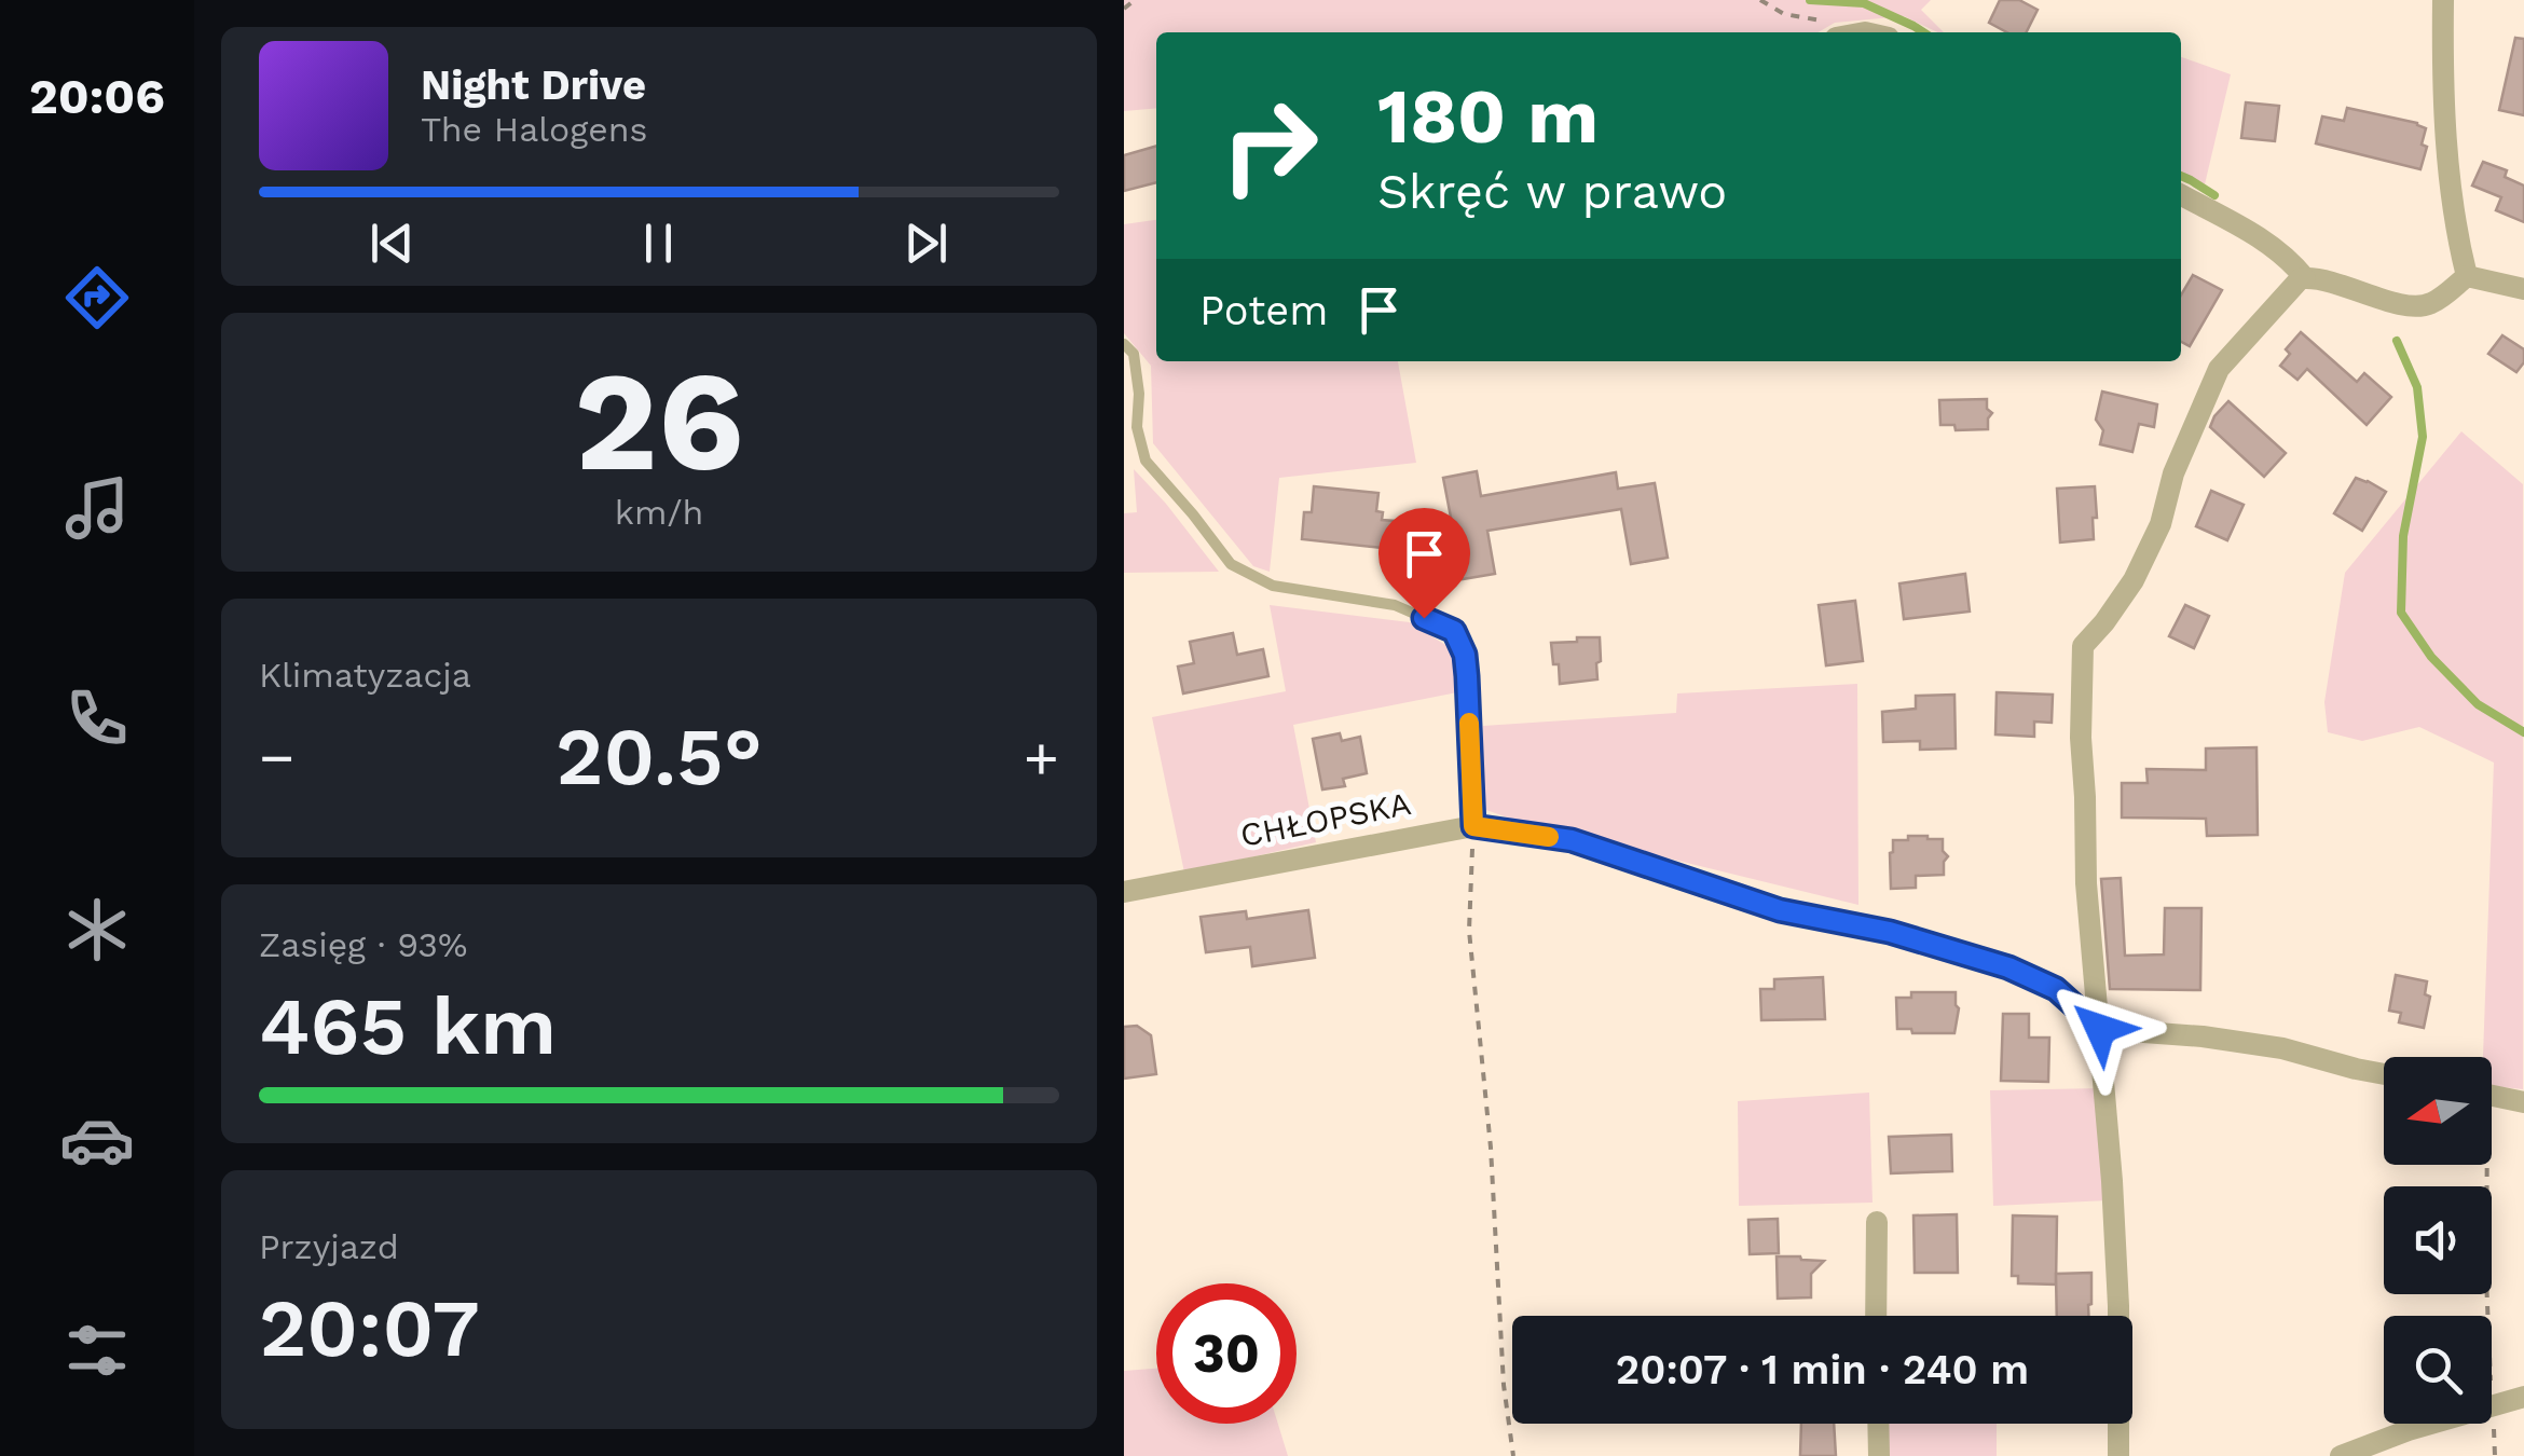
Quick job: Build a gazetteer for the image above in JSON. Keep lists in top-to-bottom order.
{
  "streets": {
    "street": ["CHŁOPSKA"]
  },
  "north": "left",
  "page": {
    "tabs": "20:06",
    "turn": ["180 m", "Skręć w prawo"],
    "song": ["Night Drive", "The Halogens"],
    "then": "Potem",
    "tile": [
      ["26", "km/h"],
      "Klimatyzacja",
      ["Zasięg · 93%", "465 km"],
      ["Przyjazd", "20:07"]
    ],
    "heat": ["−", "20.5°", "+"],
    "limit": "30",
    "trip": "20:07 · 1 min · 240 m"
  }
}
